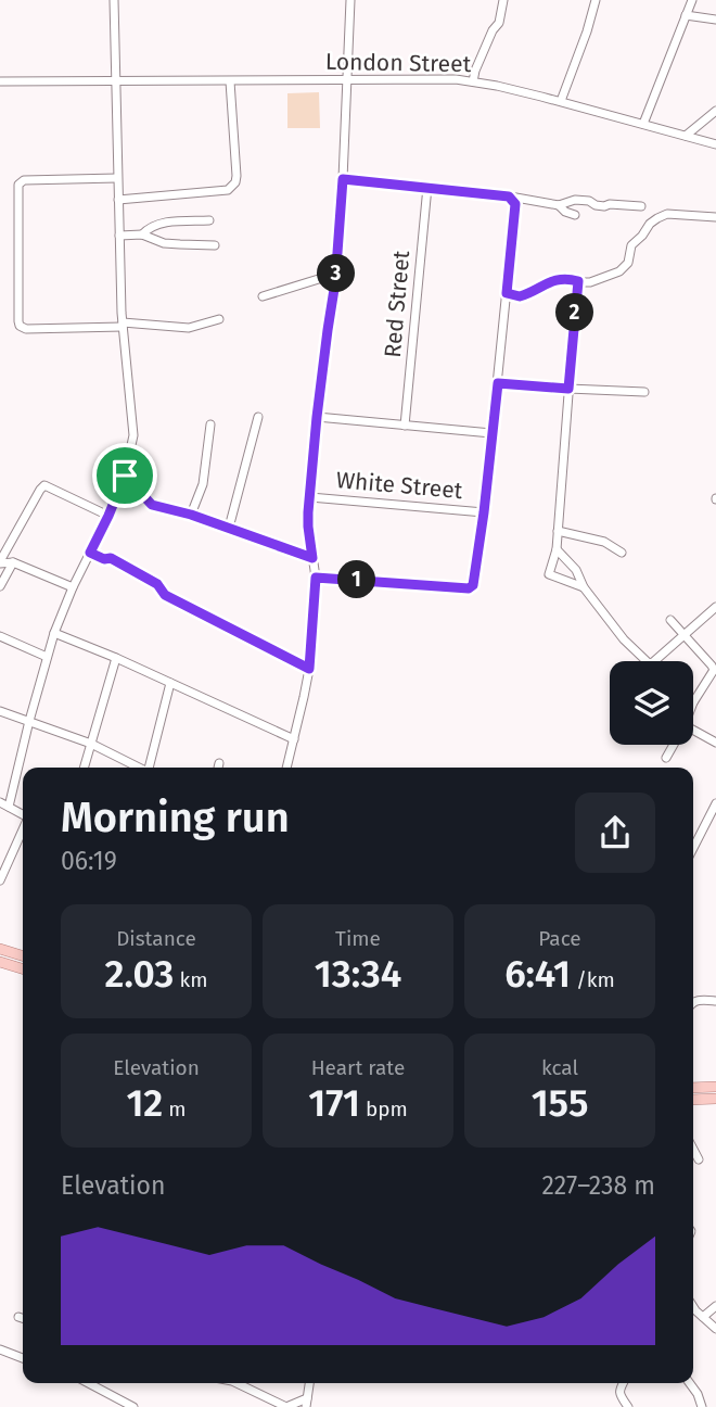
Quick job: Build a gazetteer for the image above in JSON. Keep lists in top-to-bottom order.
{
  "streets": {
    "street": ["London Street", "Red Street", "White Street"]
  },
  "page": {
    "pins": ["3", "2", "1"],
    "heading": ["Morning run", "06:19"],
    "stats": [
      ["Distance", "2.03 km"],
      ["Time", "13:34"],
      ["Pace", "6:41 /km"],
      ["Elevation", "12 m"],
      ["Heart rate", "171 bpm"],
      ["kcal", "155"]
    ],
    "chart": ["Elevation", "227–238 m"]
  }
}
